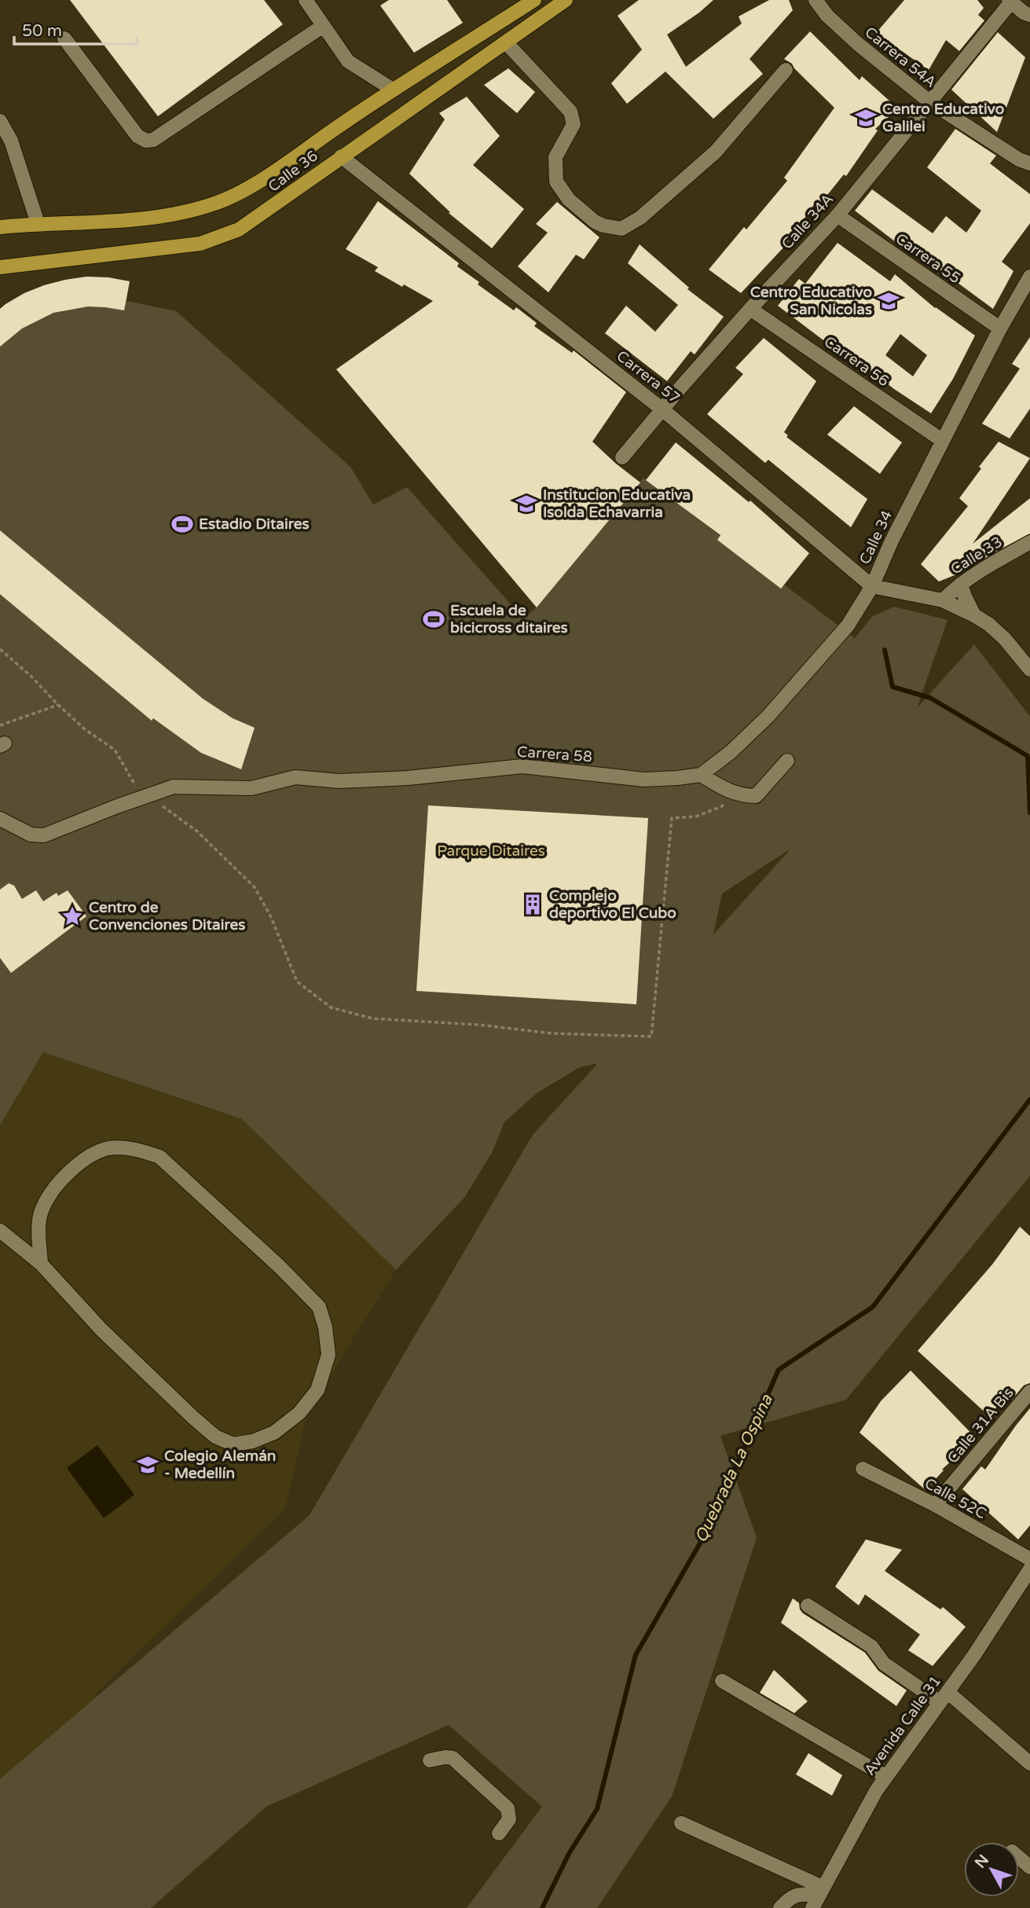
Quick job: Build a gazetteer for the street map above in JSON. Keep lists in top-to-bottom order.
{
  "streets": {
    "main road": ["Calle 36"],
    "street": [
      "Carrera 54A",
      "Calle 34A",
      "Carrera 55",
      "Carrera 56",
      "Carrera 57",
      "Calle 34",
      "Calle 33",
      "Carrera 58",
      "Calle 31A Bis",
      "Calle 52C",
      "Avenida Calle 31"
    ]
  },
  "crossings": [
    ["Carrera 54A", "Calle 34A"],
    ["Calle 36", "Carrera 57"],
    ["Calle 34A", "Carrera 55"],
    ["Calle 34A", "Carrera 56"],
    ["Calle 34A", "Carrera 57"],
    ["Carrera 55", "Calle 34"],
    ["Carrera 56", "Calle 34"],
    ["Carrera 57", "Calle 34"],
    ["Carrera 57", "Calle 33"],
    ["Calle 34", "Carrera 58"],
    ["Calle 31A Bis", "Calle 52C"]
  ],
  "water": ["Quebrada La Ospina"],
  "parks": ["Parque Ditaires"],
  "places": {
    "school or university": [
      "Centro Educativo Galilei",
      "Centro Educativo San Nicolas",
      "Institucion Educativa Isolda Echavarria",
      "Colegio Alemán - Medellín"
    ],
    "sports": ["Estadio Ditaires", "Escuela de bicicross ditaires"],
    "building": ["Complejo deportivo El Cubo"],
    "place": ["Centro de Convenciones Ditaires"]
  },
  "scale_bar": "50 m",
  "north": "top left"
}
